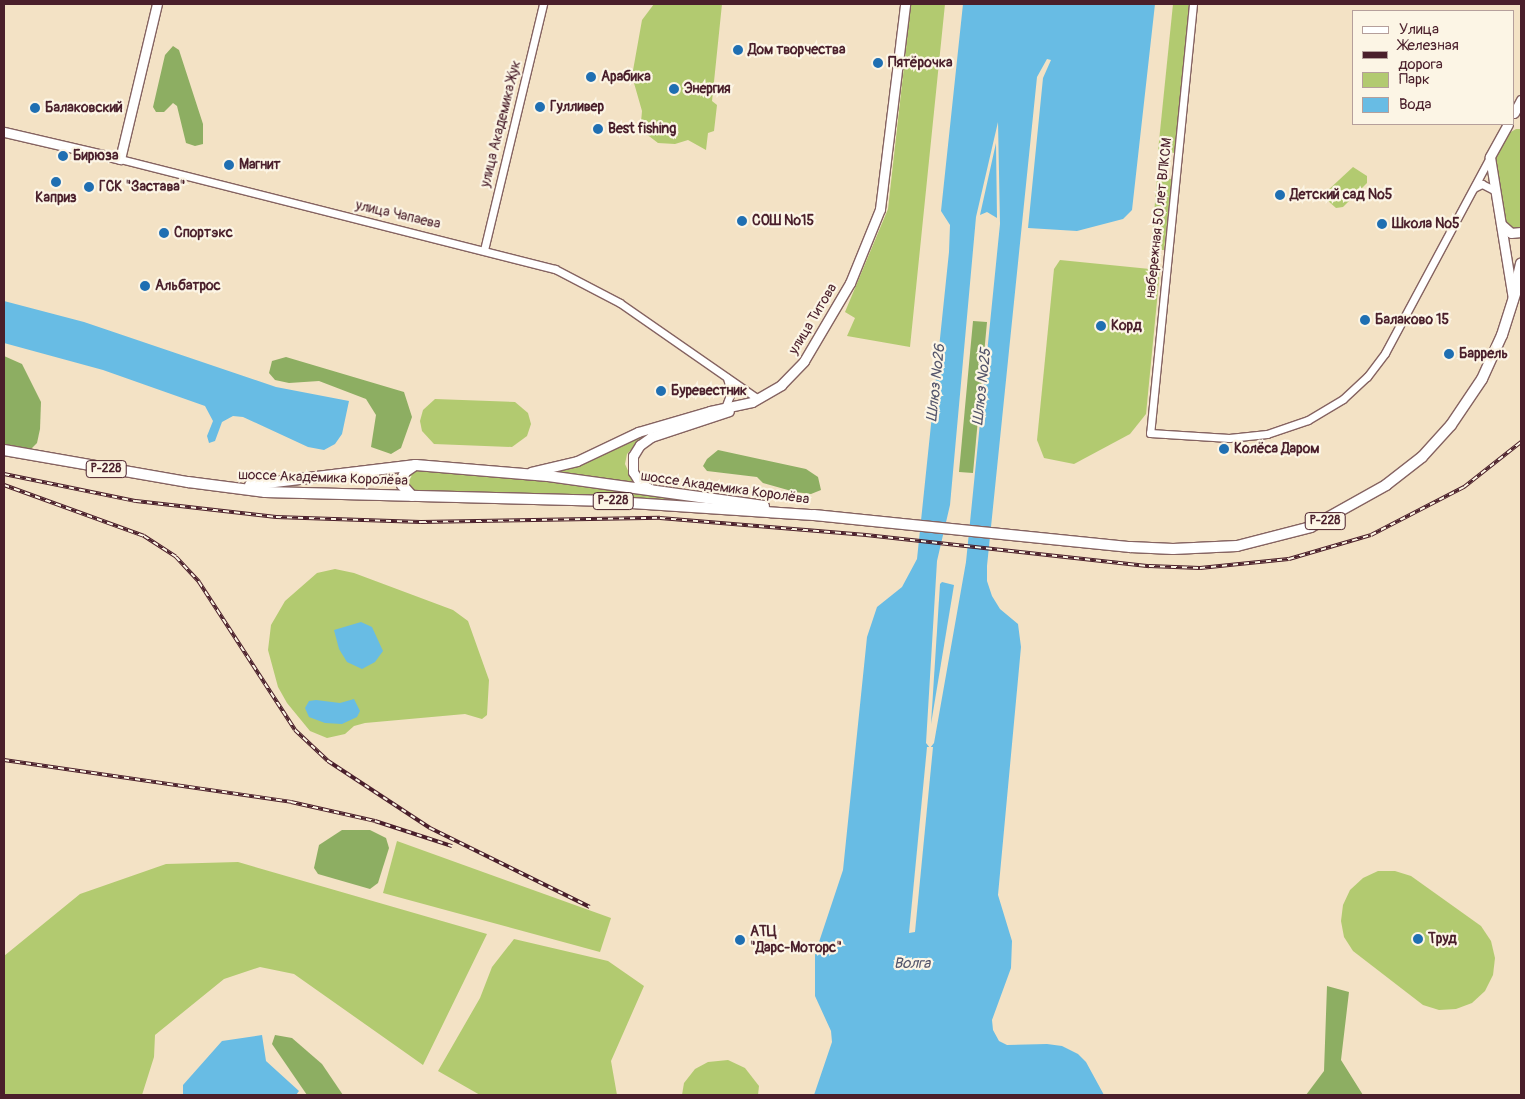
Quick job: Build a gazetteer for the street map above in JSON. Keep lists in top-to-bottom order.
{
  "streets": {
    "highway": ["Р-228", "шоссе Академика Королёва"],
    "main road": ["улица Чапаева", "улица Титова"],
    "street": ["улица Академика Жук", "набережная 50 лет ВЛКСМ"]
  },
  "crossings": [
    ["улица Академика Жук", "улица Чапаева"],
    ["улица Чапаева", "улица Титова"],
    ["улица Титова", "шоссе Академика Королёва"],
    ["Р-228", "шоссе Академика Королёва"]
  ],
  "water": ["Шлюз №26", "Шлюз №25", "Волга"],
  "places": [
    "Дом творчества",
    "Пятёрочка",
    "Арабика",
    "Энергия",
    "Гулливер",
    "Балаковский",
    "Best fishing",
    "Бирюза",
    "Магнит",
    "Каприз",
    "ГСК \"Застава\"",
    "Детский сад №5",
    "СОШ №15",
    "Школа №5",
    "Спортэкс",
    "Альбатрос",
    "Балаково 15",
    "Корд",
    "Баррель",
    "Буревестник",
    "Колёса Даром",
    "Труд",
    "АТЦ \"Дарс-Моторс\""
  ],
  "legend": [
    "Улица",
    "Железная дорога",
    "Парк",
    "Вода"
  ]
}
